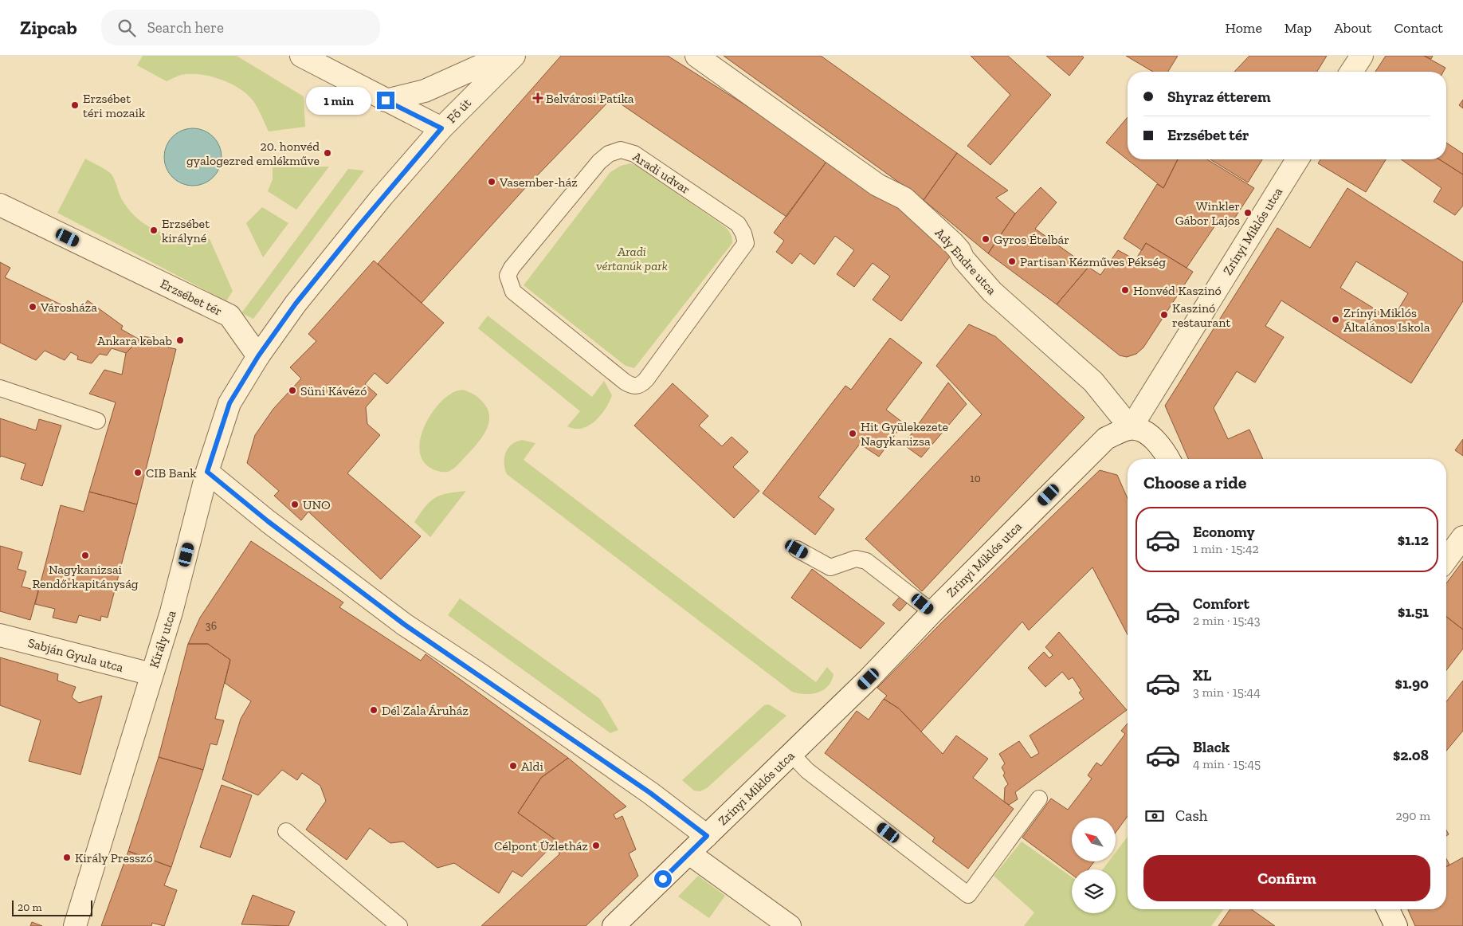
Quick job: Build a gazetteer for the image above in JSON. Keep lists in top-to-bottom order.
{
  "streets": {
    "street": [
      "Fő út",
      "Zrínyi Miklós utca",
      "Ady Endre utca",
      "Erzsébet tér",
      "Király utca",
      "Sabján Gyula utca"
    ],
    "lane": ["Aradi udvar"]
  },
  "crossings": [
    ["Fő út", "Erzsébet tér"],
    ["Fő út", "Király utca"],
    ["Zrínyi Miklós utca", "Ady Endre utca"],
    ["Erzsébet tér", "Király utca"],
    ["Király utca", "Sabján Gyula utca"]
  ],
  "parks": ["Aradi vértanúk park"],
  "places": {
    "health": ["Belvárosi Patika"],
    "other": [
      "Erzsébet téri mozaik",
      "20. honvéd gyalogezred emlékműve",
      "Vasember-ház",
      "Winkler Gábor Lajos",
      "Erzsébet királyné",
      "Gyros Ételbár",
      "Partisan Kézműves Pékség",
      "Honvéd Kaszinó",
      "Városháza",
      "Kaszinó restaurant",
      "Zrínyi Miklós Általános Iskola",
      "Ankara kebab",
      "Süni Kávézó",
      "Hit Gyülekezete Nagykanizsa",
      "CIB Bank",
      "UNO",
      "Nagykanizsai Rendőrkapitányság",
      "Dél Zala Áruház",
      "Aldi",
      "Célpont Üzletház",
      "Király Presszó"
    ]
  },
  "house_numbers": ["10", "36"],
  "scale_bar": "20 m",
  "north": "top left",
  "page": {
    "header": "Zipcab",
    "search": "Search here",
    "nav": [
      "Home",
      "Map",
      "About",
      "Contact"
    ],
    "banner": ["Shyraz étterem", "Erzsébet tér"],
    "bubble": "1 min",
    "heading": "Choose a ride",
    "list": [
      {
        "name": "Economy",
        "note": "1 min · 15:42",
        "value": "$1.12"
      },
      {
        "name": "Comfort",
        "note": "2 min · 15:43",
        "value": "$1.51"
      },
      {
        "name": "XL",
        "note": "3 min · 15:44",
        "value": "$1.90"
      },
      {
        "name": "Black",
        "note": "4 min · 15:45",
        "value": "$2.08"
      }
    ],
    "pay": ["Cash", "290 m"],
    "buttons": "Confirm",
    "scale": "20 m"
  }
}
